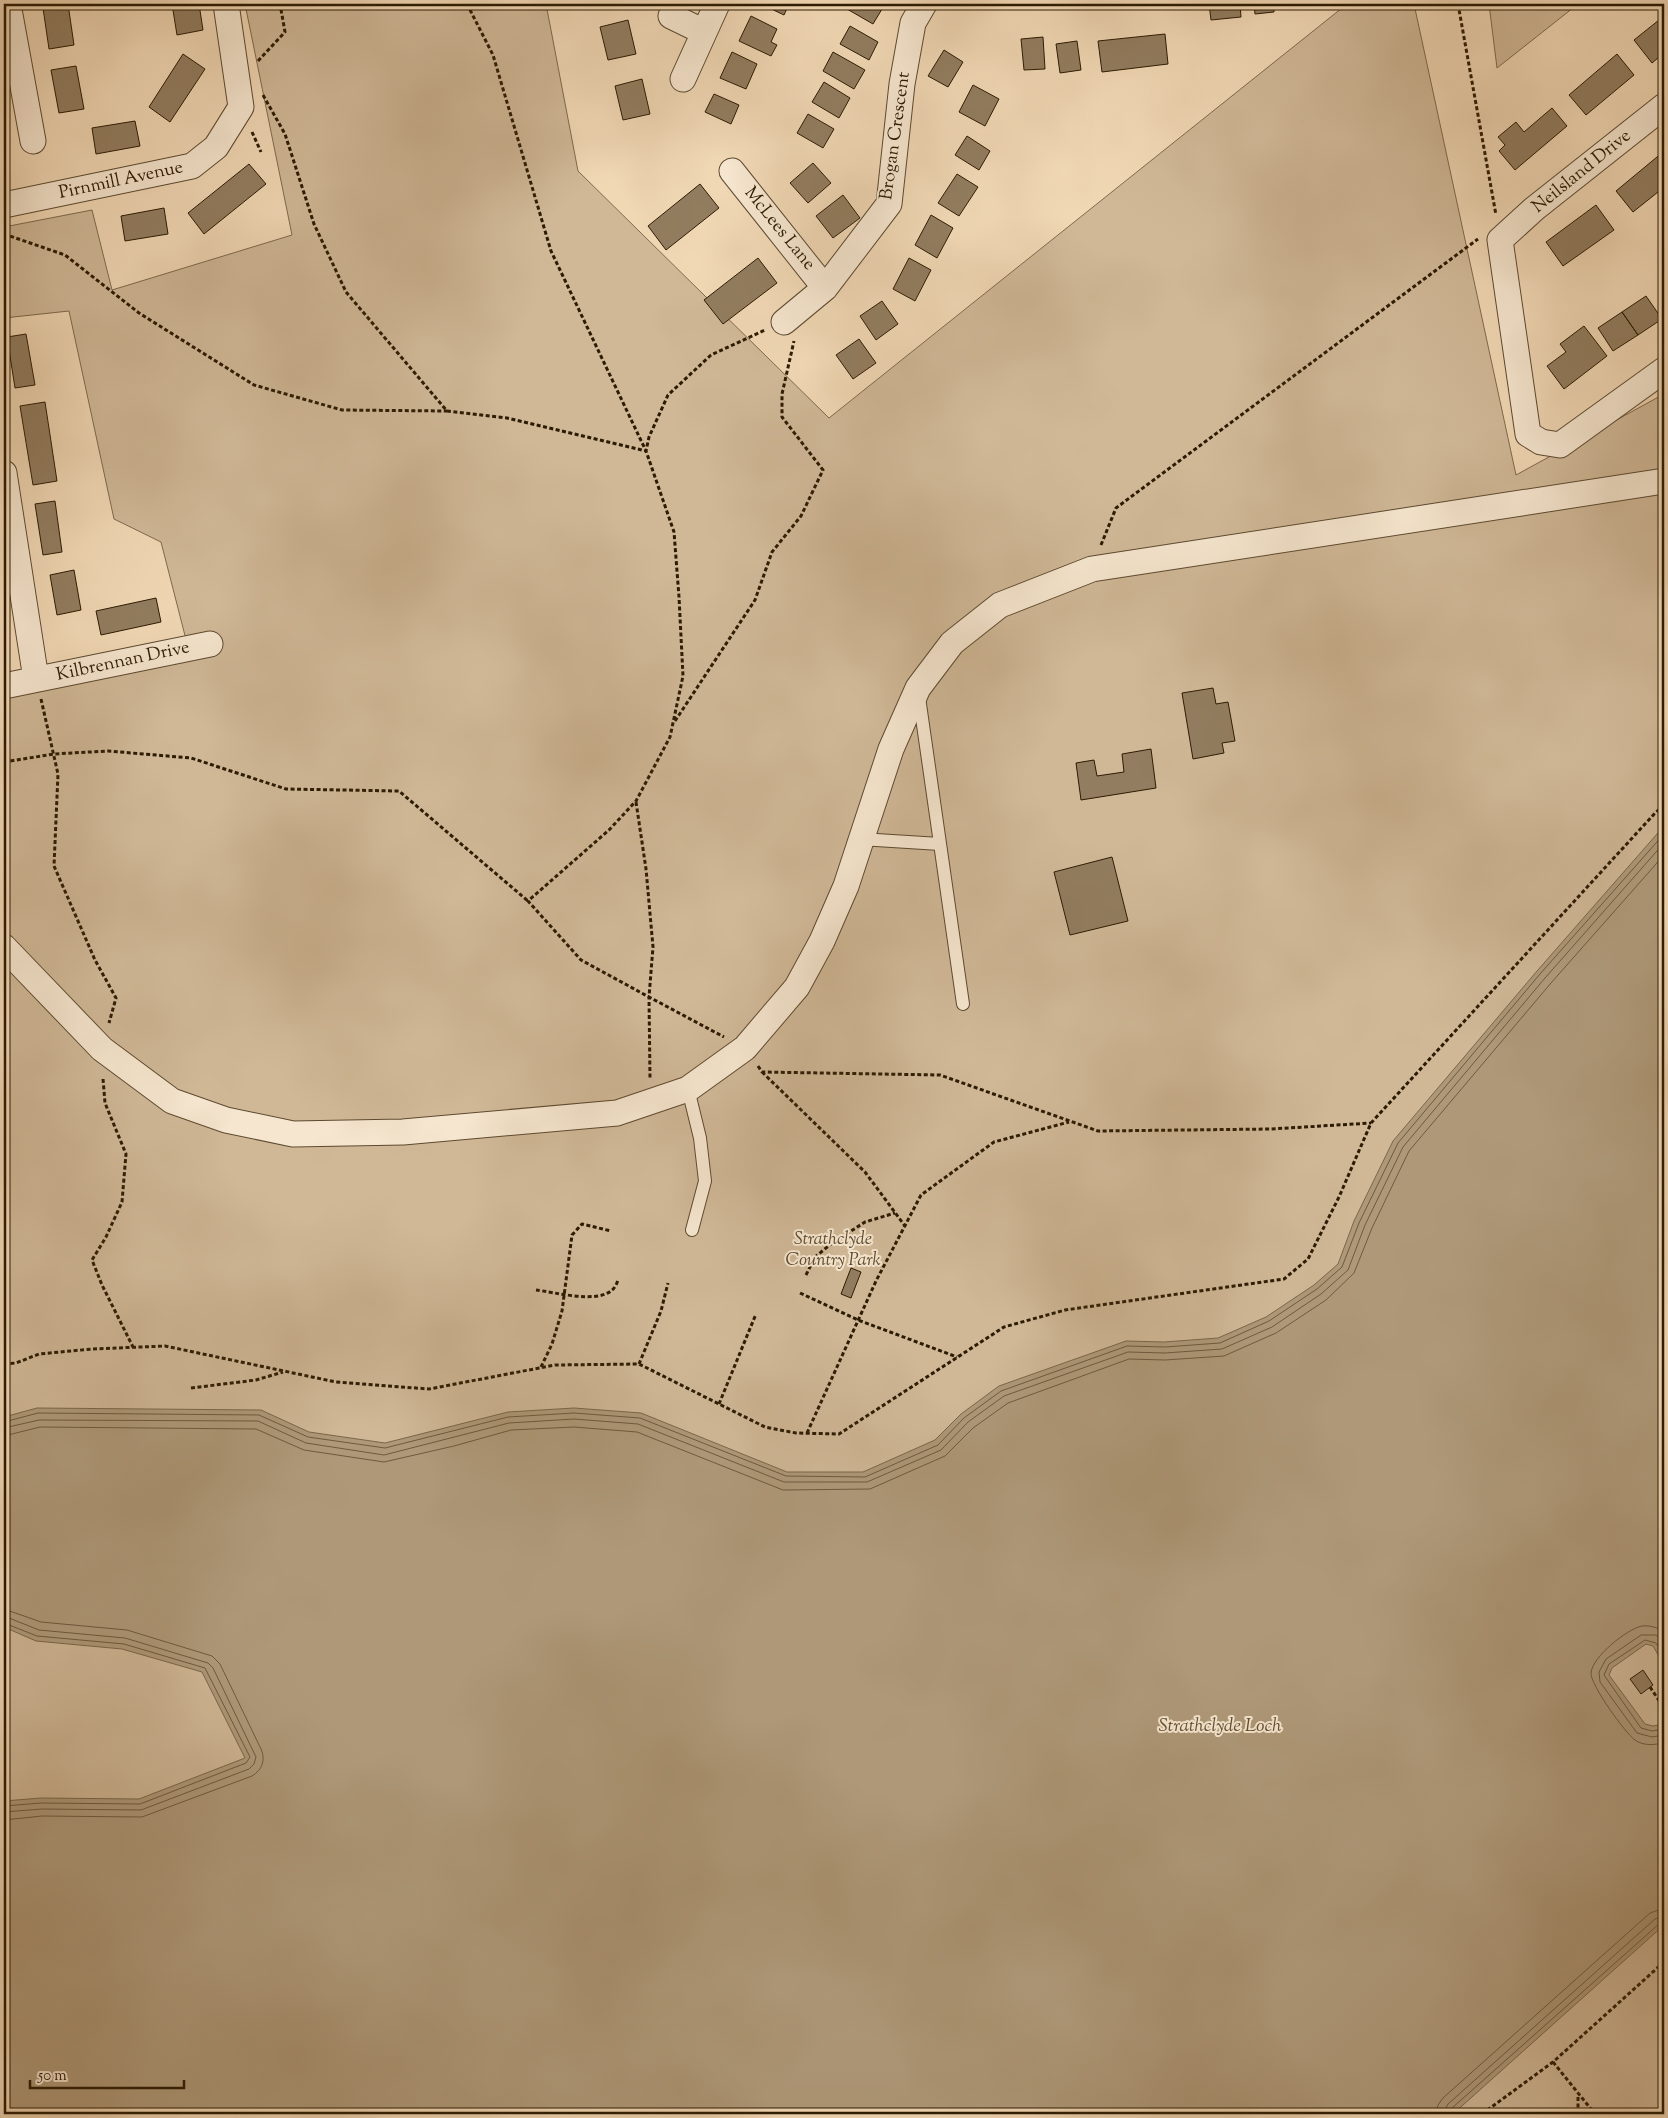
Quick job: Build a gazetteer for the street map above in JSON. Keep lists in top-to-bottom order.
{
  "streets": {
    "street": [
      "Brogan Crescent",
      "Neilsland Drive",
      "Pirnmill Avenue",
      "McLees Lane",
      "Kilbrennan Drive"
    ]
  },
  "crossings": [
    ["Brogan Crescent", "McLees Lane"]
  ],
  "water": ["Strathclyde Loch"],
  "parks": ["Strathclyde Country Park"],
  "scale_bar": "50 m"
}
